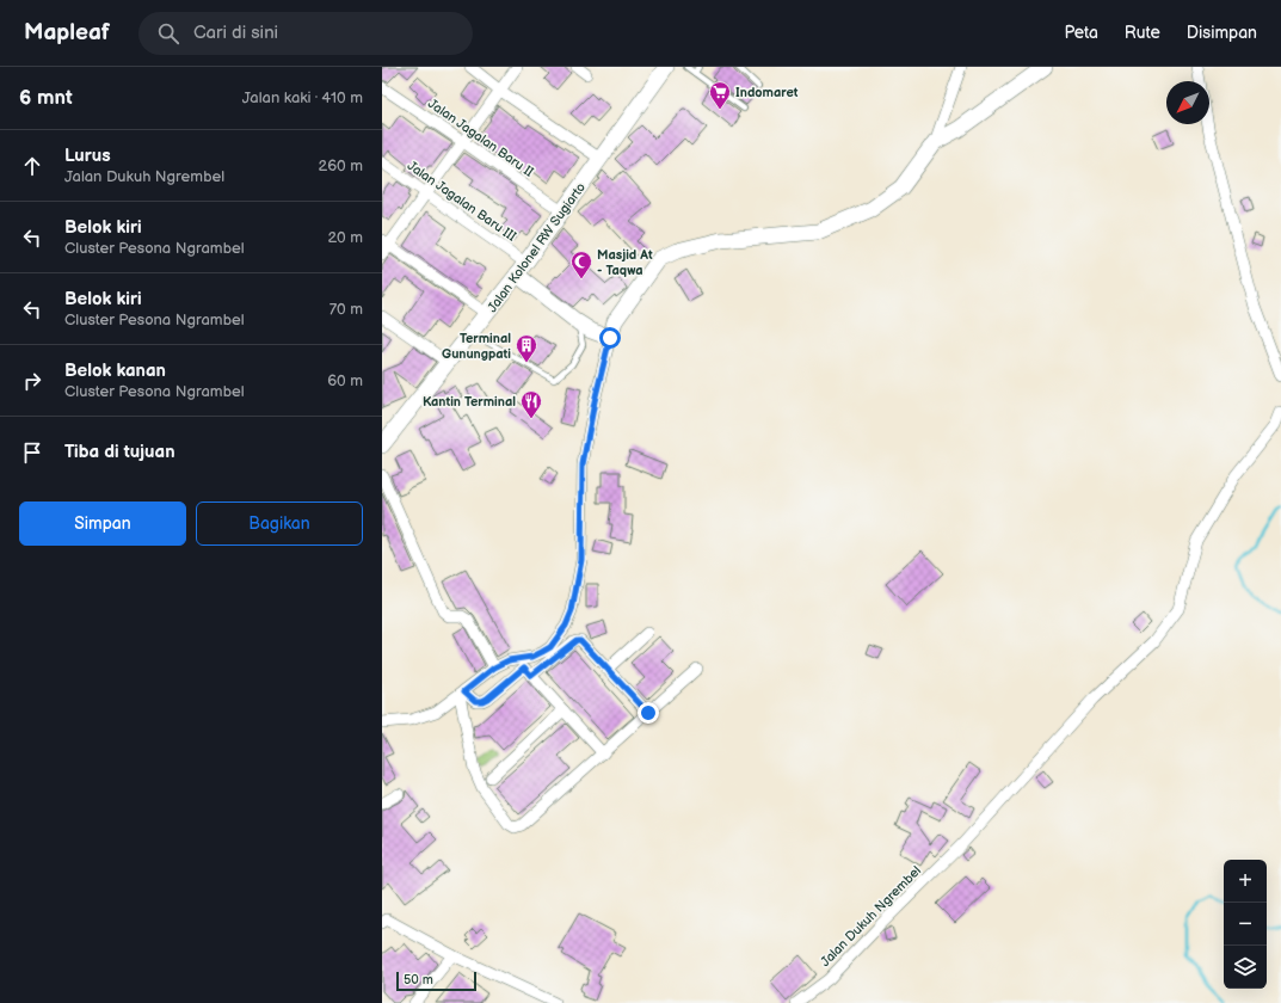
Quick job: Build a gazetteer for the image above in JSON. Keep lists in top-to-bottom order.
{
  "streets": {
    "street": [
      "Jalan Jagalan Baru II",
      "Jalan Jagalan Baru III",
      "Jalan Kolonel RW Sugiarto",
      "Jalan Dukuh Ngrembel"
    ]
  },
  "crossings": [
    ["Jalan Jagalan Baru II", "Jalan Kolonel RW Sugiarto"],
    ["Jalan Jagalan Baru III", "Jalan Kolonel RW Sugiarto"]
  ],
  "places": {
    "supermarket": ["Indomaret"],
    "mosque": ["Masjid At - Taqwa"],
    "building": ["Terminal Gunungpati"],
    "restaurant": ["Kantin Terminal"]
  },
  "scale_bar": "50 m",
  "north": "bottom left",
  "page": {
    "header": "Mapleaf",
    "search": "Cari di sini",
    "nav": ["Peta", "Rute", "Disimpan"],
    "heading": ["6 mnt", "Jalan kaki · 410 m"],
    "list": [
      ["Lurus", "Jalan Dukuh Ngrembel", "260 m"],
      ["Belok kiri", "Cluster Pesona Ngrambel", "20 m"],
      ["Belok kiri", "Cluster Pesona Ngrambel", "70 m"],
      ["Belok kanan", "Cluster Pesona Ngrambel", "60 m"],
      "Tiba di tujuan"
    ],
    "buttons": ["Simpan", "Bagikan"],
    "map_buttons": ["+", "−"],
    "scale": "50 m"
  }
}
